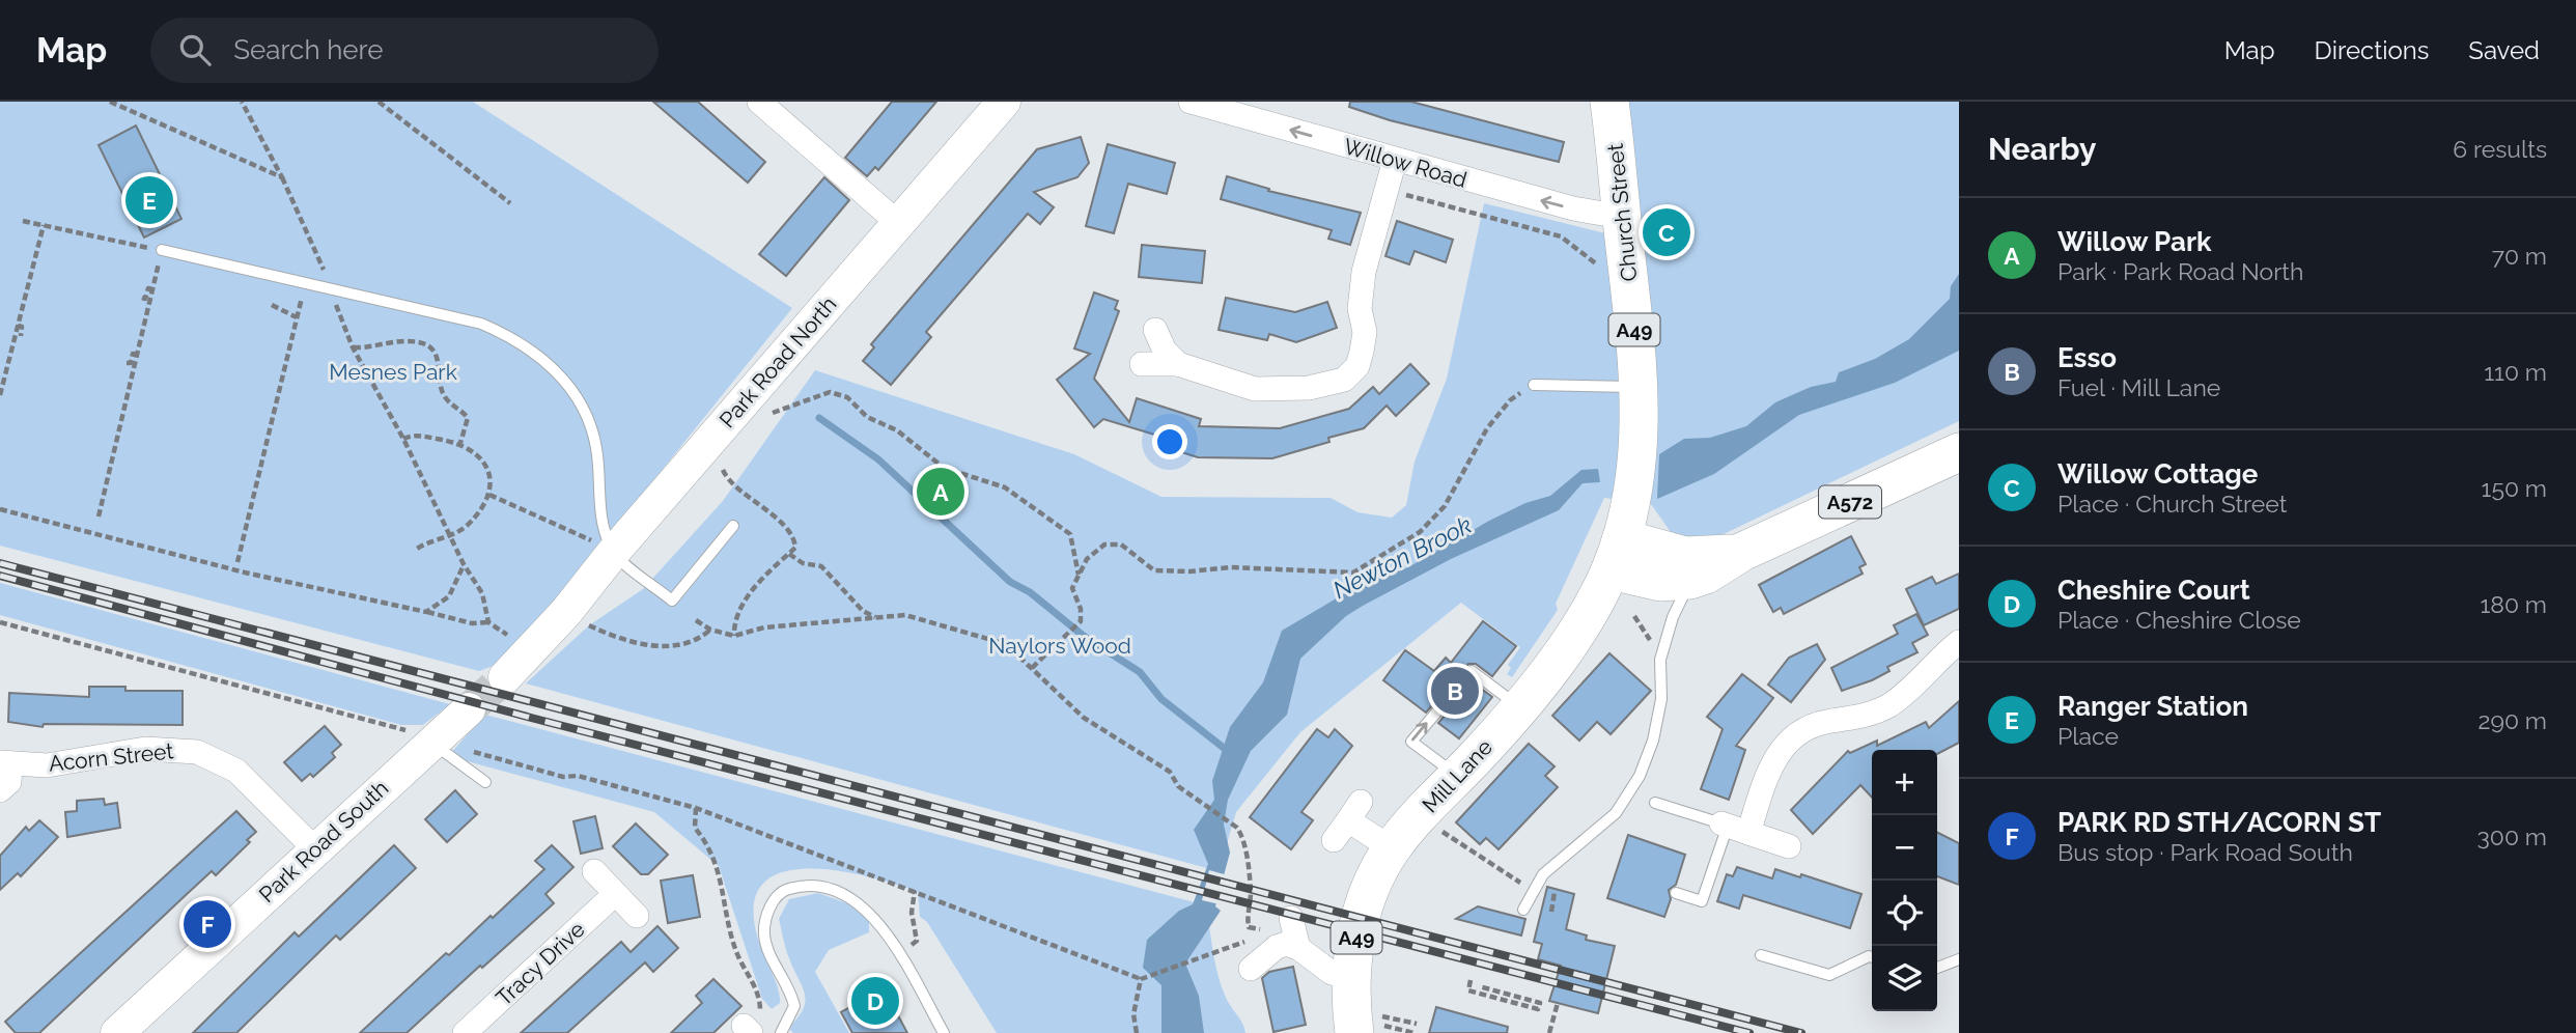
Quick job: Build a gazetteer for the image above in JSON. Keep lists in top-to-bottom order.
{
  "streets": {
    "main road": [
      "Church Street",
      "A49",
      "A572",
      "Mill Lane"
    ],
    "street": [
      "Willow Road",
      "Park Road North",
      "Acorn Street",
      "Park Road South",
      "Tracy Drive"
    ]
  },
  "crossings": [
    ["Willow Road", "Church Street"],
    ["Church Street", "A572"],
    ["Church Street", "Mill Lane"],
    ["A572", "Mill Lane"],
    ["Acorn Street", "Park Road South"]
  ],
  "one_way": ["Willow Road"],
  "water": ["Newton Brook"],
  "parks": ["Mesnes Park", "Naylors Wood"],
  "page": {
    "header": "Map",
    "search": "Search here",
    "nav": ["Map", "Directions", "Saved"],
    "heading": ["Nearby", "6 results"],
    "pins": [
      "E",
      "C",
      "A",
      "B",
      "F",
      "D"
    ],
    "list": [
      {
        "mark": "A",
        "name": "Willow Park",
        "note": "Park · Park Road North",
        "value": "70 m"
      },
      {
        "mark": "B",
        "name": "Esso",
        "note": "Fuel · Mill Lane",
        "value": "110 m"
      },
      {
        "mark": "C",
        "name": "Willow Cottage",
        "note": "Place · Church Street",
        "value": "150 m"
      },
      {
        "mark": "D",
        "name": "Cheshire Court",
        "note": "Place · Cheshire Close",
        "value": "180 m"
      },
      {
        "mark": "E",
        "name": "Ranger Station",
        "note": "Place",
        "value": "290 m"
      },
      {
        "mark": "F",
        "name": "PARK RD STH/ACORN ST",
        "note": "Bus stop · Park Road South",
        "value": "300 m"
      }
    ],
    "map_buttons": ["+", "−"]
  }
}
